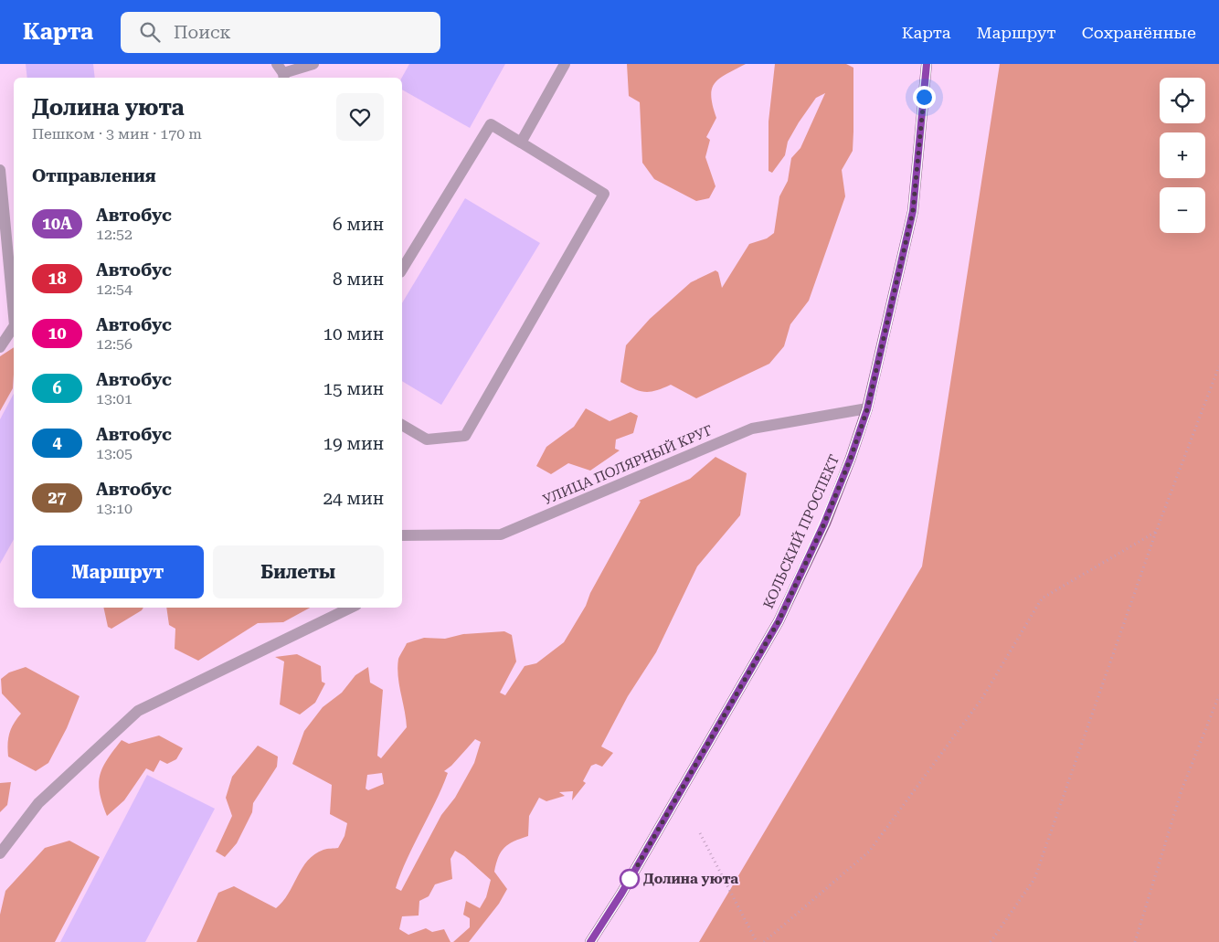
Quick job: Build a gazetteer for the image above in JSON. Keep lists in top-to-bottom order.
{
  "streets": {
    "main road": ["КОЛЬСКИЙ ПРОСПЕКТ"],
    "street": ["УЛИЦА ПОЛЯРНЫЙ КРУГ"]
  },
  "crossings": [
    ["УЛИЦА ПОЛЯРНЫЙ КРУГ", "КОЛЬСКИЙ ПРОСПЕКТ"]
  ],
  "places": ["Долина уюта"],
  "lines": ["bus line 10А"],
  "page": {
    "header": "Карта",
    "search": "Поиск",
    "nav": ["Карта", "Маршрут", "Сохранённые"],
    "map_buttons": ["+", "−"],
    "heading": [
      ["Долина уюта", "Пешком · 3 мин · 170 m"],
      "Отправления"
    ],
    "list": [
      {
        "mark": "10А",
        "name": "Автобус",
        "note": "12:52",
        "value": "6 мин"
      },
      {
        "mark": "18",
        "name": "Автобус",
        "note": "12:54",
        "value": "8 мин"
      },
      {
        "mark": "10",
        "name": "Автобус",
        "note": "12:56",
        "value": "10 мин"
      },
      {
        "mark": "6",
        "name": "Автобус",
        "note": "13:01",
        "value": "15 мин"
      },
      {
        "mark": "4",
        "name": "Автобус",
        "note": "13:05",
        "value": "19 мин"
      },
      {
        "mark": "27",
        "name": "Автобус",
        "note": "13:10",
        "value": "24 мин"
      }
    ],
    "buttons": ["Маршрут", "Билеты"]
  }
}
